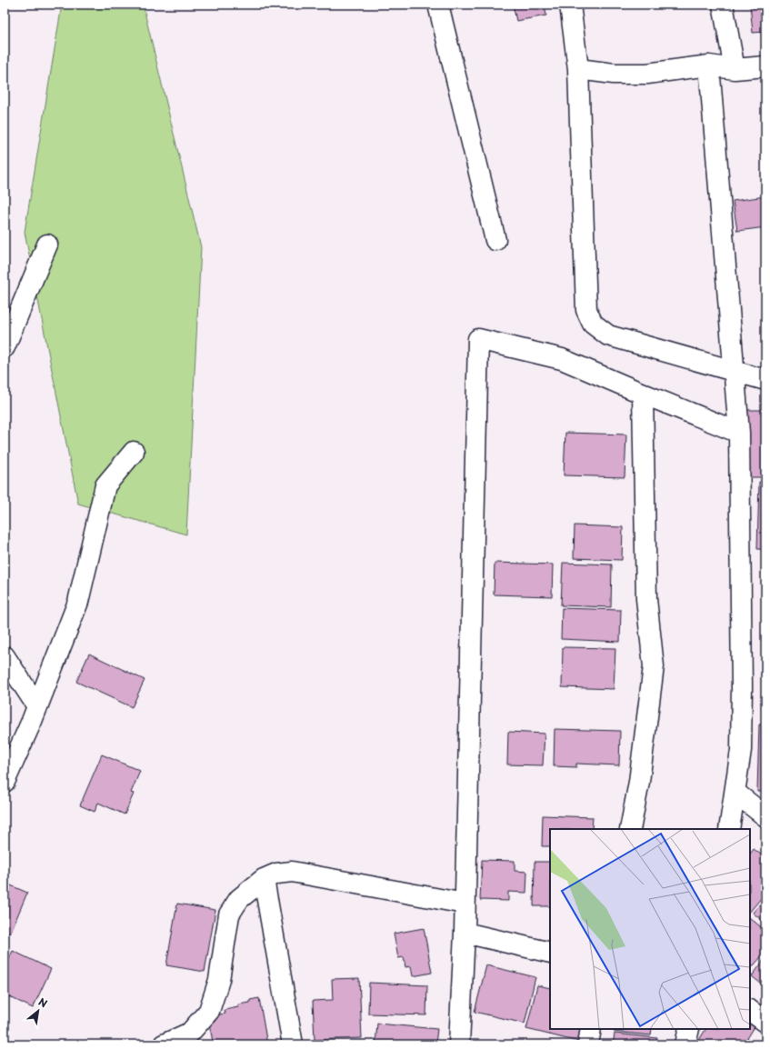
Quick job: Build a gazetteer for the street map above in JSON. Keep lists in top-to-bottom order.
{
  "north": "top right"
}
